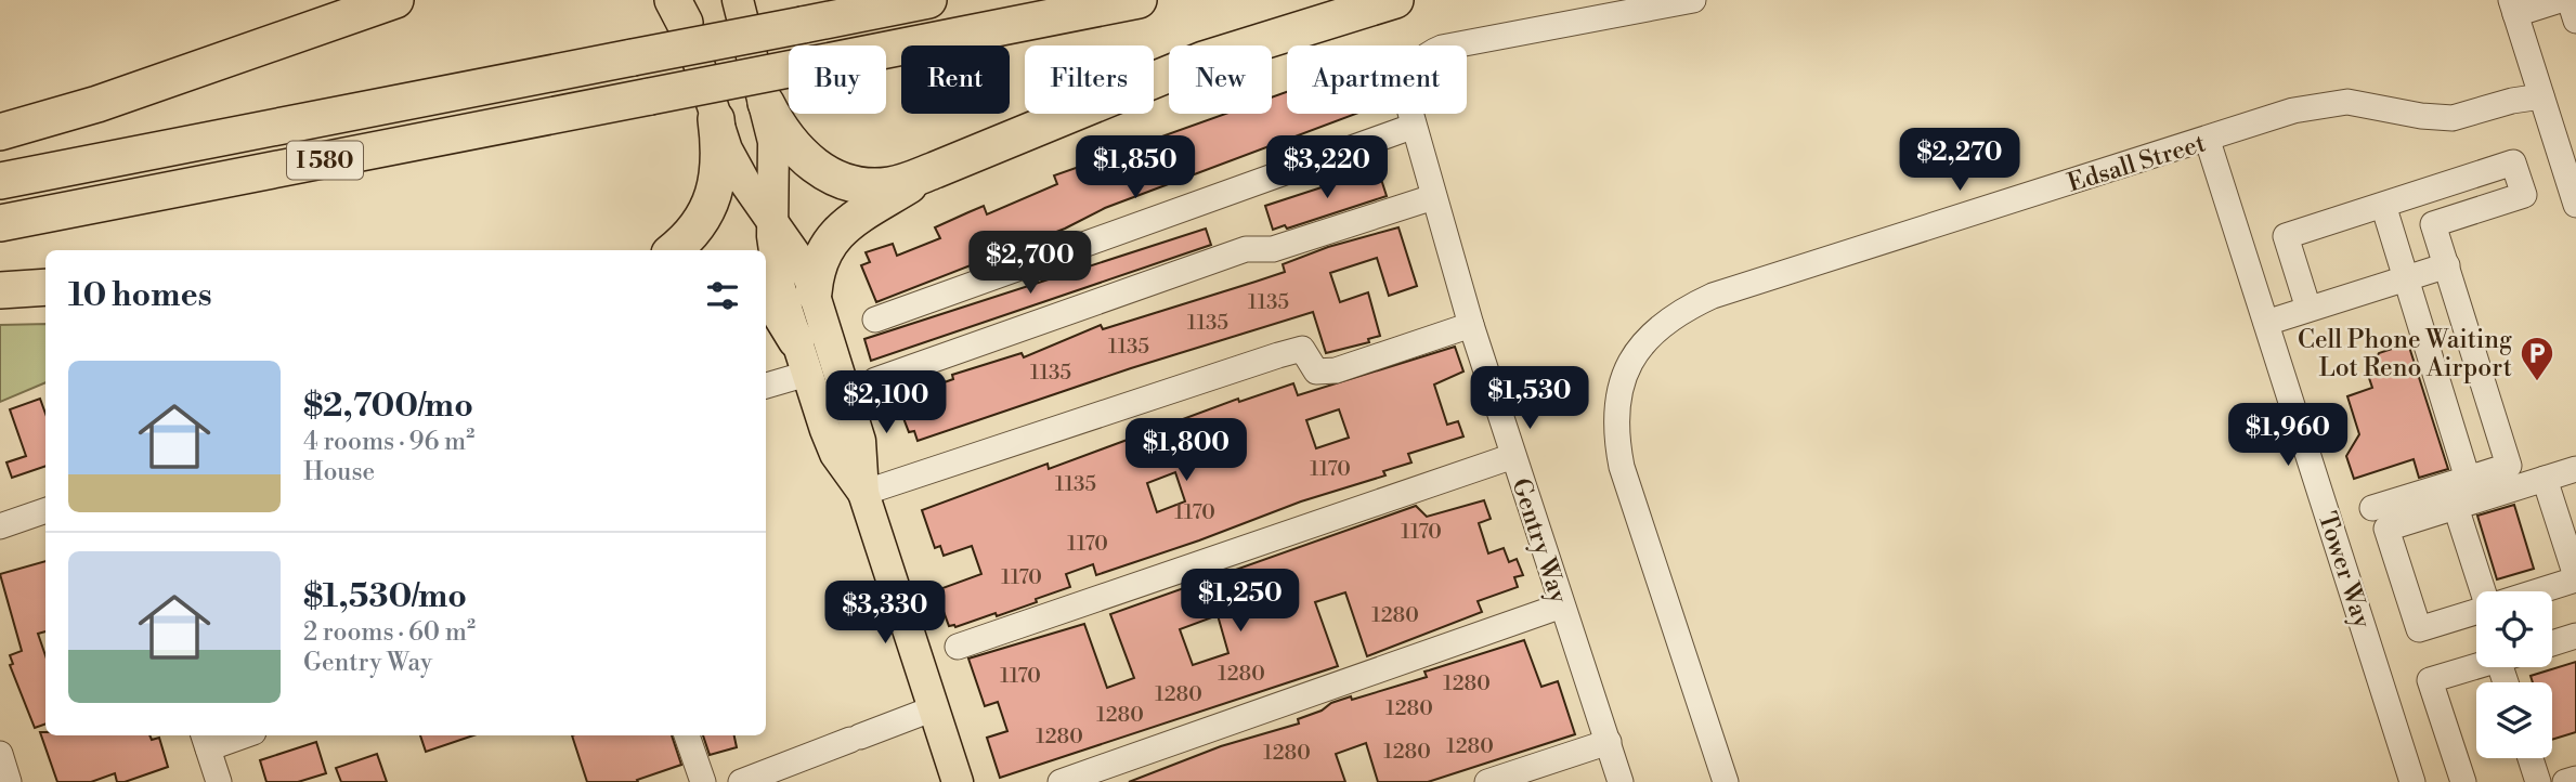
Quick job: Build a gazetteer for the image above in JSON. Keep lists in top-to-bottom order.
{
  "streets": {
    "highway": ["I 580"],
    "street": ["Edsall Street", "Gentry Way", "Tower Way"]
  },
  "crossings": [
    ["Edsall Street", "Tower Way"]
  ],
  "places": {
    "parking": ["Cell Phone Waiting Lot Reno Airport"]
  },
  "house_numbers": [
    "1135",
    "1135",
    "1135",
    "1135",
    "1170",
    "1135",
    "1170",
    "1170",
    "1170",
    "1170",
    "1280",
    "1280",
    "1170",
    "1280",
    "1280",
    "1280",
    "1280",
    "1280",
    "1280",
    "1280",
    "1280"
  ],
  "page": {
    "chip": [
      "Buy",
      "Rent",
      "Filters",
      "New",
      "Apartment"
    ],
    "price": [
      "$2,270",
      "$1,850",
      "$3,220",
      "$2,700",
      "$1,530",
      "$2,100",
      "$1,960",
      "$1,800",
      "$1,250",
      "$3,330"
    ],
    "heading": "10 homes",
    "list": [
      {
        "name": "$2,700/mo",
        "note": "4 rooms · 96 m² · House"
      },
      {
        "name": "$1,530/mo",
        "note": "2 rooms · 60 m² · Gentry Way"
      }
    ]
  }
}
